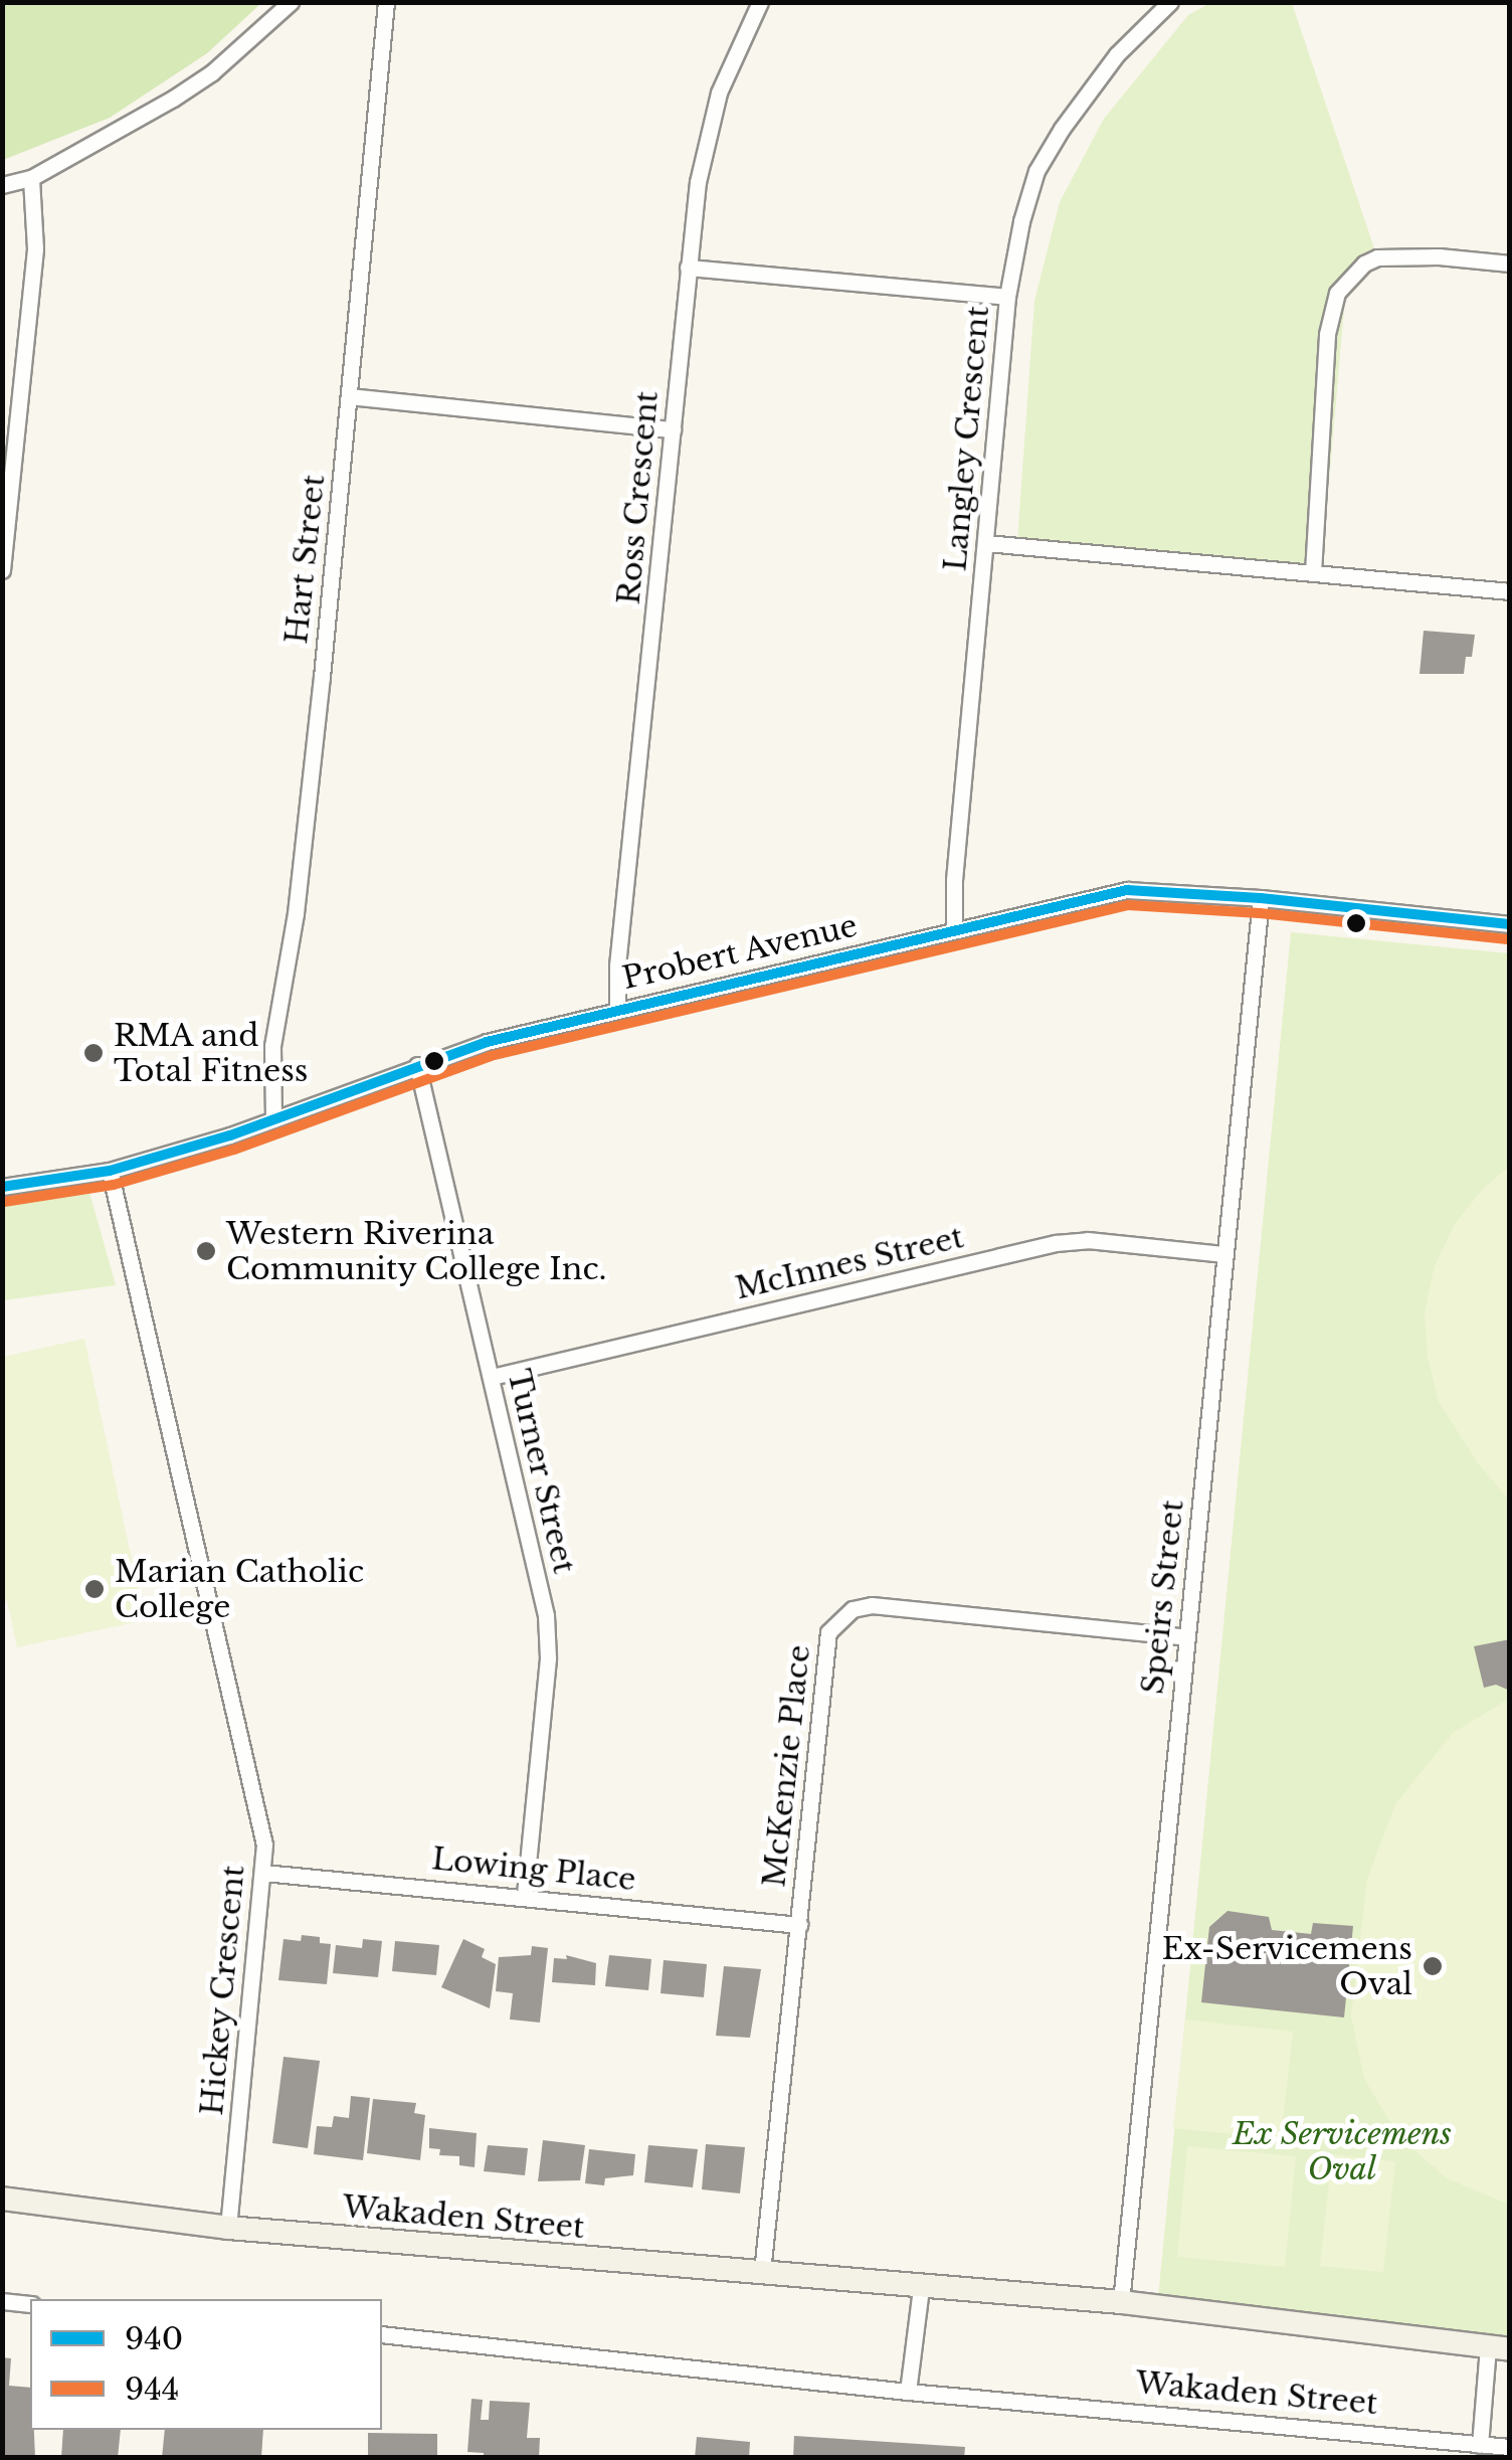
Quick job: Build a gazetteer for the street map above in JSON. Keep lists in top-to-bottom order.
{
  "streets": {
    "main road": ["Wakaden Street"],
    "street": [
      "Langley Crescent",
      "Ross Crescent",
      "Hart Street",
      "Probert Avenue",
      "McInnes Street",
      "Turner Street",
      "Speirs Street",
      "McKenzie Place",
      "Lowing Place",
      "Hickey Crescent"
    ]
  },
  "crossings": [
    ["Langley Crescent", "Probert Avenue"],
    ["Ross Crescent", "Probert Avenue"],
    ["Hart Street", "Probert Avenue"],
    ["Probert Avenue", "Turner Street"],
    ["Probert Avenue", "Speirs Street"],
    ["Probert Avenue", "Hickey Crescent"],
    ["McInnes Street", "Turner Street"],
    ["McInnes Street", "Speirs Street"],
    ["Turner Street", "Lowing Place"],
    ["Speirs Street", "McKenzie Place"],
    ["Speirs Street", "Wakaden Street"],
    ["McKenzie Place", "Lowing Place"],
    ["McKenzie Place", "Wakaden Street"],
    ["Lowing Place", "Hickey Crescent"],
    ["Hickey Crescent", "Wakaden Street"]
  ],
  "parks": ["Ex Servicemens Oval"],
  "places": [
    "RMA and Total Fitness",
    "Western Riverina Community College Inc.",
    "Marian Catholic College",
    "Ex-Servicemens Oval"
  ],
  "lines": ["transit line 940", "transit line 944"],
  "legend": ["940", "944"]
}
